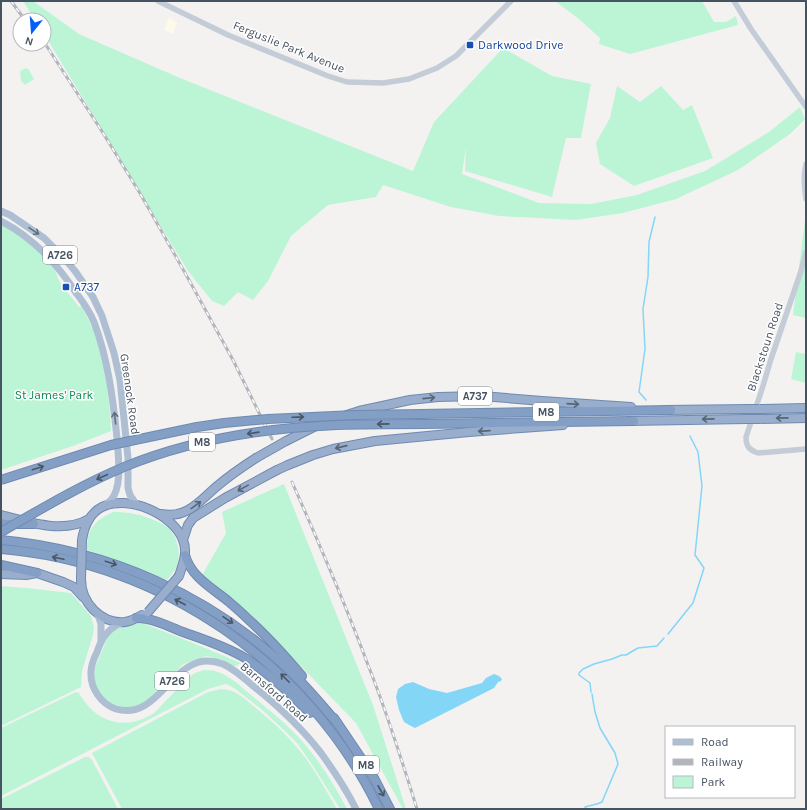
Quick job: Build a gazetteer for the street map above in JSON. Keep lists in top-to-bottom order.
{
  "streets": {
    "highway": ["A726", "A737", "M8"],
    "main road": ["Greenock Road", "Barnsford Road"],
    "street": ["Ferguslie Park Avenue", "Blackstoun Road"]
  },
  "crossings": [
    ["A726", "Greenock Road"],
    ["A726", "A737"],
    ["A726", "M8"],
    ["A726", "Barnsford Road"],
    ["Greenock Road", "A737"],
    ["Greenock Road", "M8"],
    ["Greenock Road", "Barnsford Road"],
    ["A737", "M8"],
    ["A737", "Barnsford Road"],
    ["M8", "Barnsford Road"]
  ],
  "parks": ["St James' Park"],
  "places": {
    "transit": ["Darkwood Drive", "A737"]
  },
  "legend": ["Road", "Railway", "Park"],
  "north": "bottom"
}
